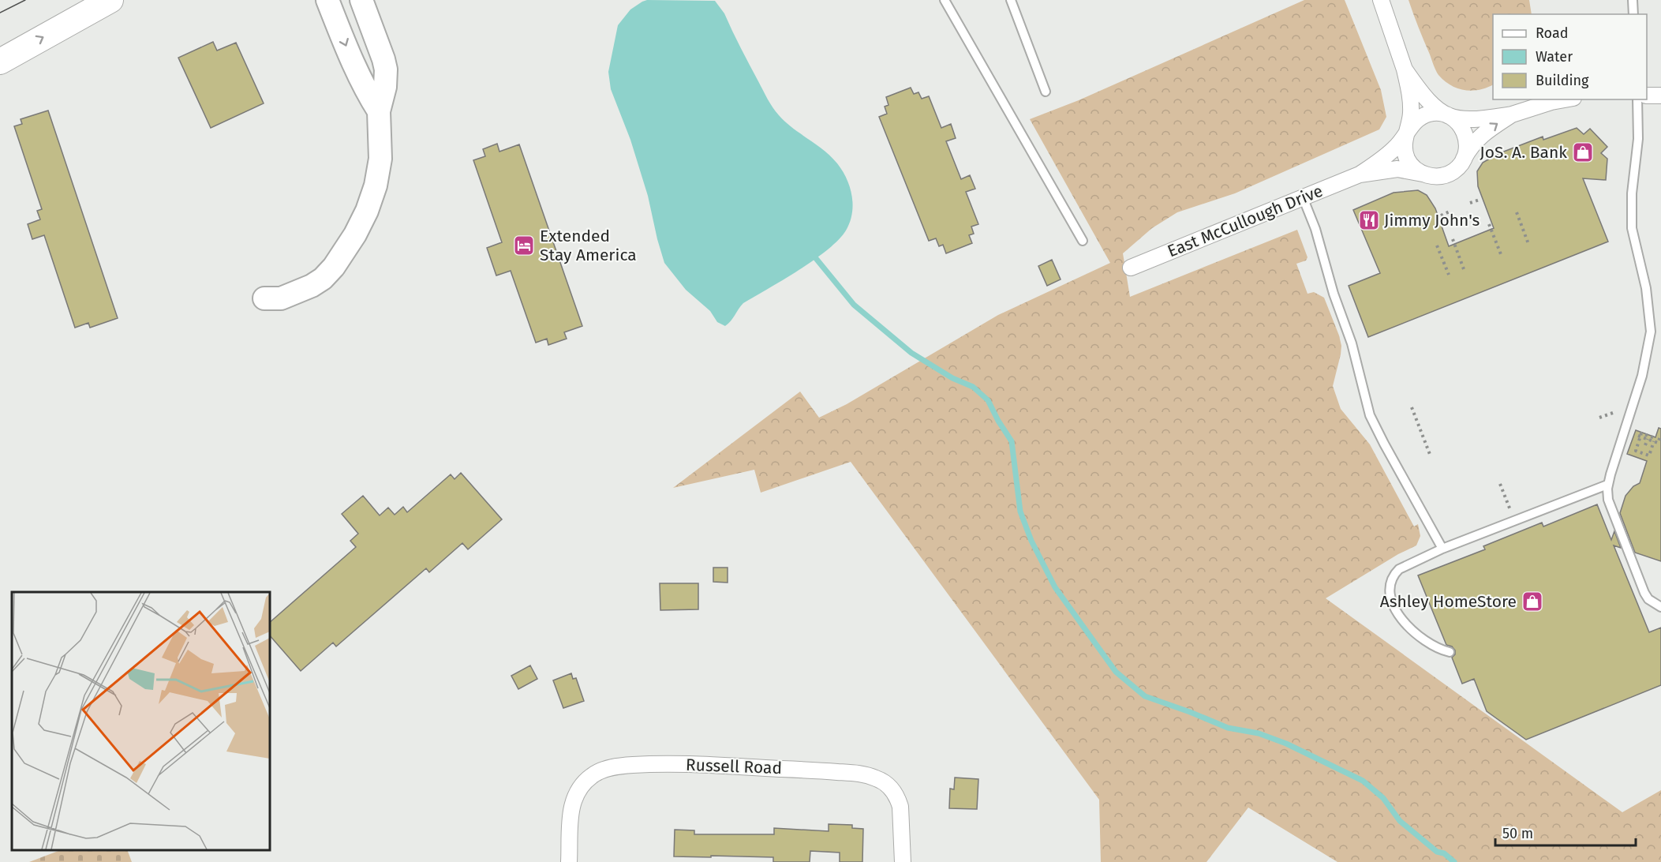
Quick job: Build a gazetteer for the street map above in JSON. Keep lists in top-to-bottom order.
{
  "streets": {
    "street": ["East McCullough Drive", "Russell Road"]
  },
  "places": {
    "shop": ["JoS. A. Bank", "Ashley HomeStore"],
    "restaurant": ["Jimmy John's"],
    "hotel": ["Extended Stay America"]
  },
  "legend": ["Road", "Water", "Building"],
  "scale_bar": "50 m"
}
